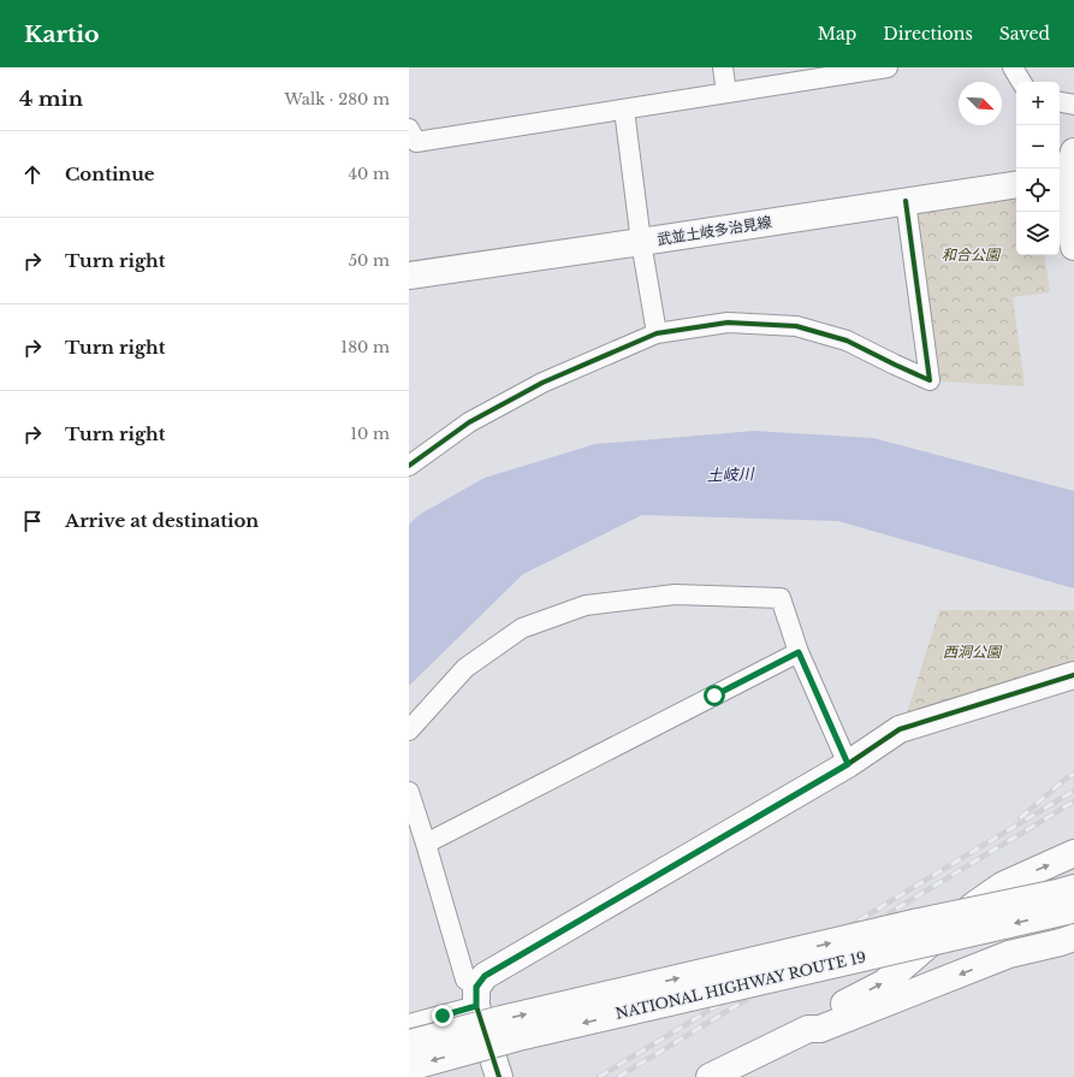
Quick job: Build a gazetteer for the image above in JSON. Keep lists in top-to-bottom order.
{
  "streets": {
    "main road": ["武並土岐多治見線", "NATIONAL HIGHWAY ROUTE 19"]
  },
  "water": ["土岐川"],
  "parks": ["和合公園", "西洞公園"],
  "north": "bottom right",
  "page": {
    "header": "Kartio",
    "nav": ["Map", "Directions", "Saved"],
    "heading": ["4 min", "Walk · 280 m"],
    "map_buttons": ["+", "−"],
    "list": [
      ["Continue", "40 m"],
      ["Turn right", "50 m"],
      ["Turn right", "180 m"],
      ["Turn right", "10 m"],
      "Arrive at destination"
    ]
  }
}
